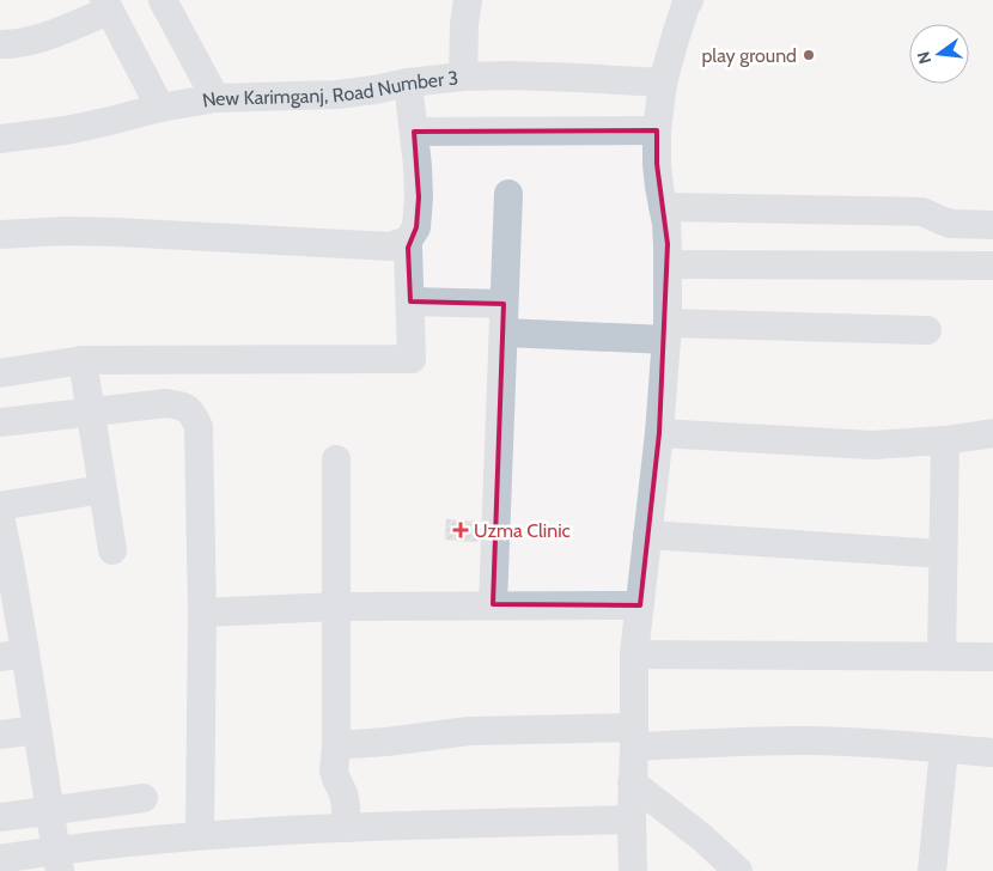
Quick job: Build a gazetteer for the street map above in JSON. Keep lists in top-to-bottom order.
{
  "streets": {
    "street": ["New Karimganj, Road Number 3"]
  },
  "places": {
    "other": ["play ground"],
    "health": ["Uzma Clinic"]
  },
  "north": "left"
}
